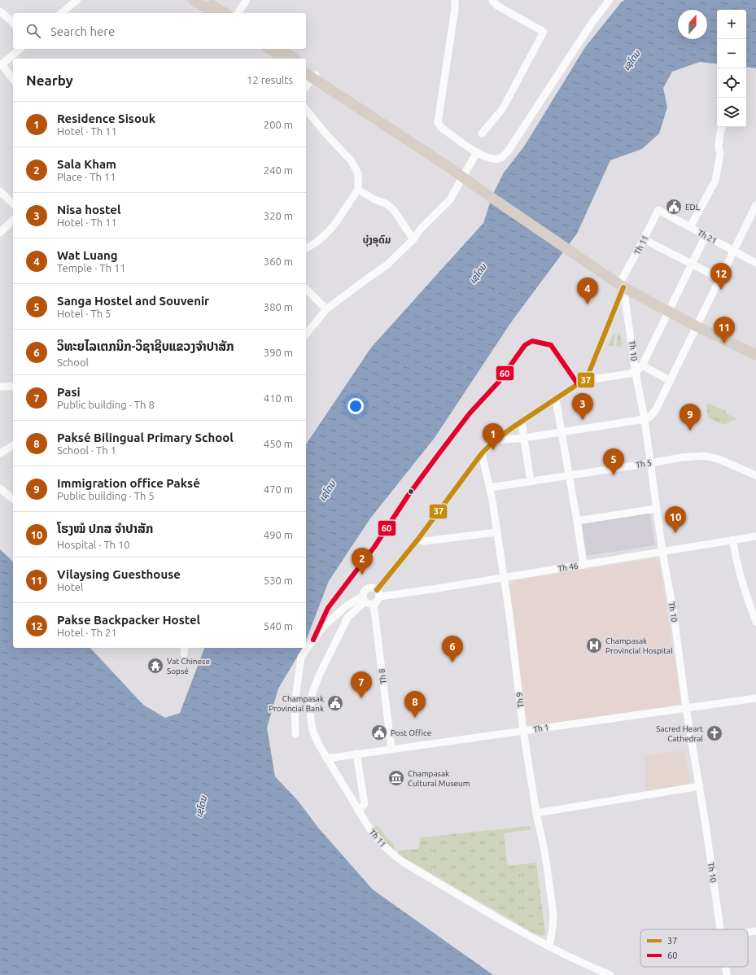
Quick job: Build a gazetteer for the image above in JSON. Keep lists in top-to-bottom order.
{
  "streets": {
    "street": [
      "Th 21",
      "Th 11",
      "Th 10",
      "Th 5",
      "Th 46",
      "Th 8",
      "Th 9",
      "Th 1"
    ]
  },
  "crossings": [
    ["Th 21", "Th 11"],
    ["Th 11", "Th 10"],
    ["Th 11", "Th 46"],
    ["Th 11", "Th 8"],
    ["Th 11", "Th 9"],
    ["Th 11", "Th 1"],
    ["Th 10", "Th 5"],
    ["Th 10", "Th 46"],
    ["Th 10", "Th 1"],
    ["Th 5", "Th 9"],
    ["Th 46", "Th 8"],
    ["Th 46", "Th 9"],
    ["Th 8", "Th 1"],
    ["Th 9", "Th 1"]
  ],
  "districts": ["ບຸ່ງອຸດົມ"],
  "water": ["ເຊໂດນ"],
  "places": {
    "public building": ["EDL", "Champasak Provincial Bank", "Post Office"],
    "hospital": ["Champasak Provincial Hospital"],
    "temple": ["Vat Chinese Sopsé"],
    "church": ["Sacred Heart Cathedral"],
    "museum": ["Champasak Cultural Museum"]
  },
  "lines": ["transit line 37", "transit line 60"],
  "legend": ["37", "60"],
  "north": "top",
  "page": {
    "map_buttons": ["+", "−"],
    "search": "Search here",
    "heading": ["Nearby", "12 results"],
    "list": [
      {
        "mark": "1",
        "name": "Residence Sisouk",
        "note": "Hotel · Th 11",
        "value": "200 m"
      },
      {
        "mark": "2",
        "name": "Sala Kham",
        "note": "Place · Th 11",
        "value": "240 m"
      },
      {
        "mark": "3",
        "name": "Nisa hostel",
        "note": "Hotel · Th 11",
        "value": "320 m"
      },
      {
        "mark": "4",
        "name": "Wat Luang",
        "note": "Temple · Th 11",
        "value": "360 m"
      },
      {
        "mark": "5",
        "name": "Sanga Hostel and Souvenir",
        "note": "Hotel · Th 5",
        "value": "380 m"
      },
      {
        "mark": "6",
        "name": "ວິທະຍໄລເຕກນິກ-ວິຊາຊີບແຂວງຈໍາປາສັກ",
        "note": "School",
        "value": "390 m"
      },
      {
        "mark": "7",
        "name": "Pasi",
        "note": "Public building · Th 8",
        "value": "410 m"
      },
      {
        "mark": "8",
        "name": "Paksé Bilingual Primary School",
        "note": "School · Th 1",
        "value": "450 m"
      },
      {
        "mark": "9",
        "name": "Immigration office Paksé",
        "note": "Public building · Th 5",
        "value": "470 m"
      },
      {
        "mark": "10",
        "name": "ໂຮງໝໍ ປກສ ຈຳປາສັກ",
        "note": "Hospital · Th 10",
        "value": "490 m"
      },
      {
        "mark": "11",
        "name": "Vilaysing Guesthouse",
        "note": "Hotel",
        "value": "530 m"
      },
      {
        "mark": "12",
        "name": "Pakse Backpacker Hostel",
        "note": "Hotel · Th 21",
        "value": "540 m"
      }
    ],
    "pins": [
      "12",
      "4",
      "11",
      "3",
      "9",
      "1",
      "5",
      "10",
      "2",
      "6",
      "7",
      "8"
    ]
  }
}
